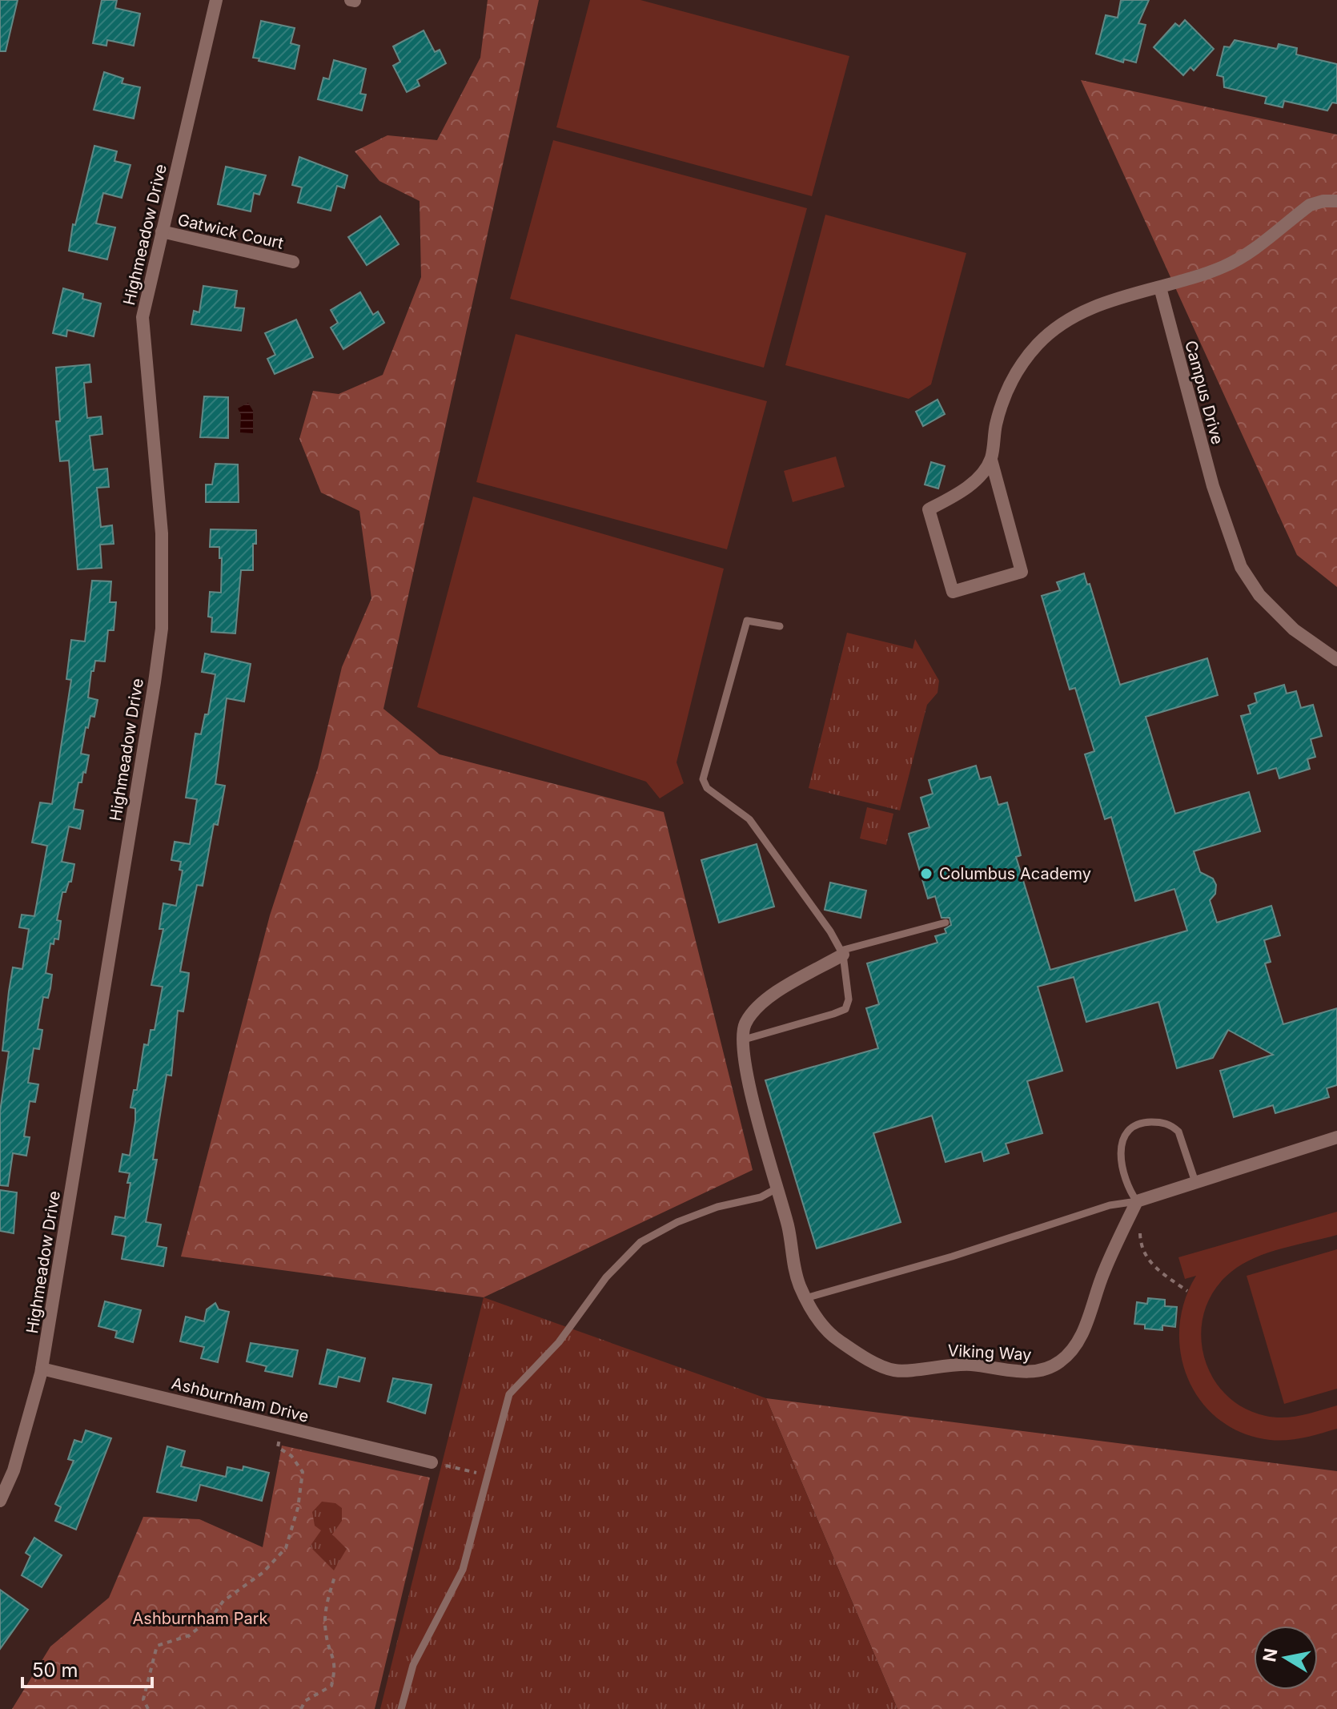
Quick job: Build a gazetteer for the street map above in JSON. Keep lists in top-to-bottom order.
{
  "streets": {
    "street": [
      "Gatwick Court",
      "Highmeadow Drive",
      "Campus Drive",
      "Viking Way",
      "Ashburnham Drive"
    ]
  },
  "crossings": [
    ["Gatwick Court", "Highmeadow Drive"],
    ["Highmeadow Drive", "Ashburnham Drive"]
  ],
  "parks": ["Ashburnham Park"],
  "places": ["Columbus Academy"],
  "scale_bar": "50 m",
  "north": "left"
}
